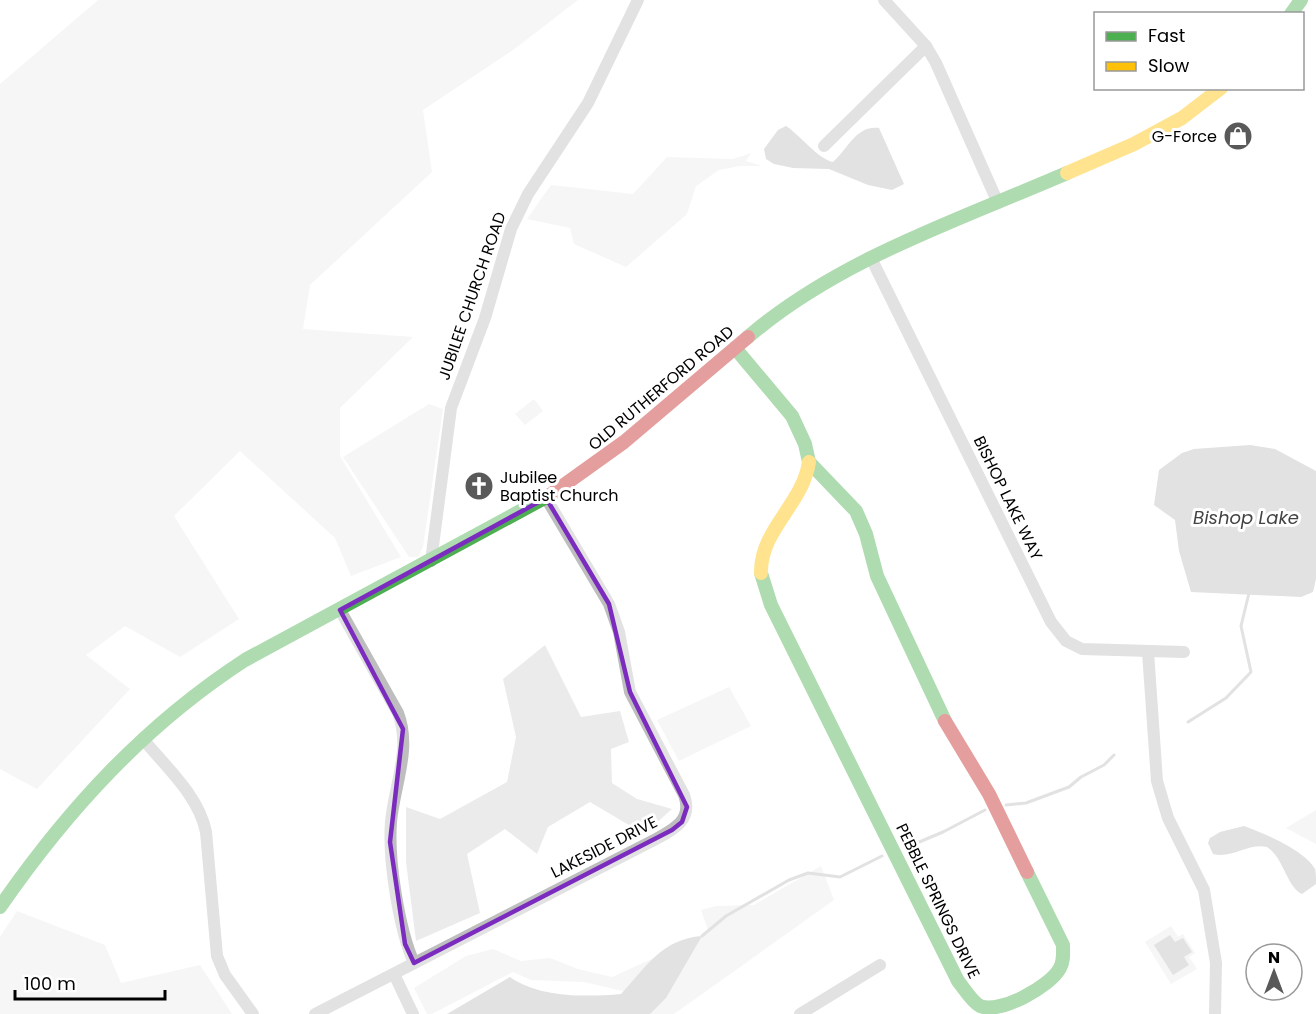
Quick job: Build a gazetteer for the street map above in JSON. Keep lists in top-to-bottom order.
{
  "streets": {
    "street": [
      "JUBILEE CHURCH ROAD",
      "OLD RUTHERFORD ROAD",
      "BISHOP LAKE WAY",
      "LAKESIDE DRIVE",
      "PEBBLE SPRINGS DRIVE"
    ]
  },
  "crossings": [
    ["JUBILEE CHURCH ROAD", "OLD RUTHERFORD ROAD"],
    ["OLD RUTHERFORD ROAD", "BISHOP LAKE WAY"],
    ["OLD RUTHERFORD ROAD", "LAKESIDE DRIVE"],
    ["OLD RUTHERFORD ROAD", "PEBBLE SPRINGS DRIVE"]
  ],
  "water": ["Bishop Lake"],
  "places": {
    "shop": ["G-Force"],
    "church": ["Jubilee Baptist Church"]
  },
  "legend": ["Fast", "Slow"],
  "scale_bar": "100 m",
  "north": "top"
}
